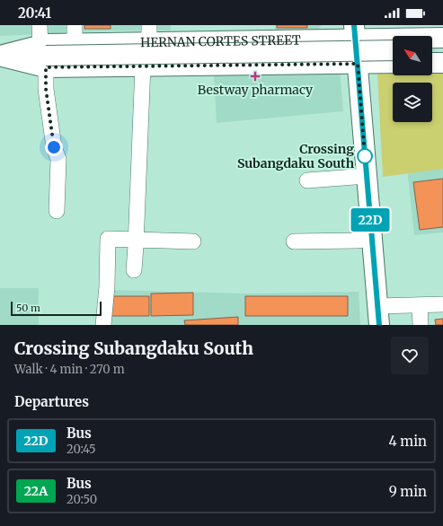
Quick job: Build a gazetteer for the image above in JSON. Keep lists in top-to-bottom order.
{
  "streets": {
    "main road": ["HERNAN CORTES STREET"]
  },
  "places": {
    "health": ["Bestway pharmacy"],
    "other": ["Crossing Subangdaku South"]
  },
  "lines": ["bus line 22D"],
  "scale_bar": "50 m",
  "north": "top left",
  "page": {
    "status": "20:41",
    "on_map": "22D",
    "scale": "50 m",
    "heading": [
      ["Crossing Subangdaku South", "Walk · 4 min · 270 m"],
      "Departures"
    ],
    "list": [
      {
        "mark": "22D",
        "name": "Bus",
        "note": "20:45",
        "value": "4 min"
      },
      {
        "mark": "22A",
        "name": "Bus",
        "note": "20:50",
        "value": "9 min"
      }
    ]
  }
}
